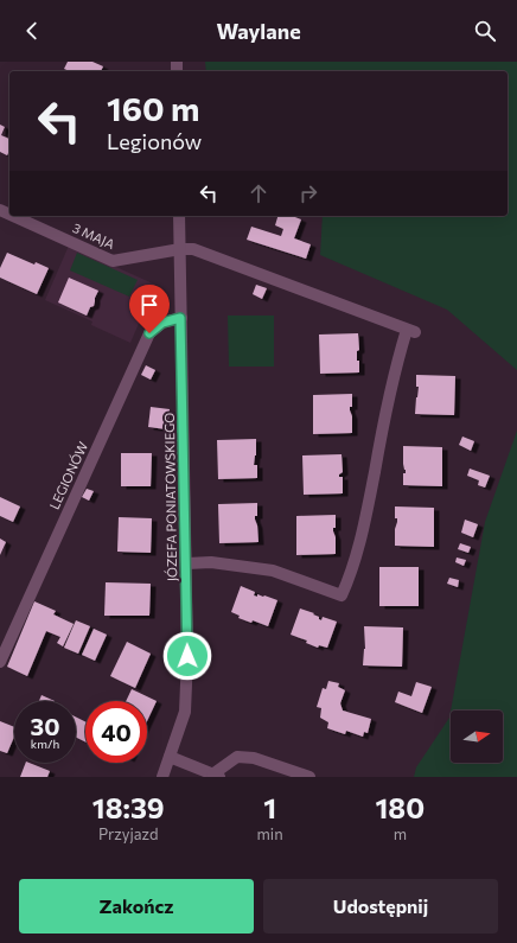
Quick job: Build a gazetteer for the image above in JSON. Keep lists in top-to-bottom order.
{
  "streets": {
    "street": ["3 MAJA", "LEGIONÓW", "JÓZEFA PONIATOWSKIEGO"]
  },
  "crossings": [
    ["3 MAJA", "JÓZEFA PONIATOWSKIEGO"],
    ["LEGIONÓW", "JÓZEFA PONIATOWSKIEGO"]
  ],
  "north": "right",
  "page": {
    "header": "Waylane",
    "turn": ["160 m", "Legionów"],
    "speed": "30 km/h",
    "limit": "40",
    "eta": [
      "18:39",
      "Przyjazd",
      "1",
      "min",
      "180",
      "m"
    ],
    "buttons": ["Zakończ", "Udostępnij"]
  }
}
